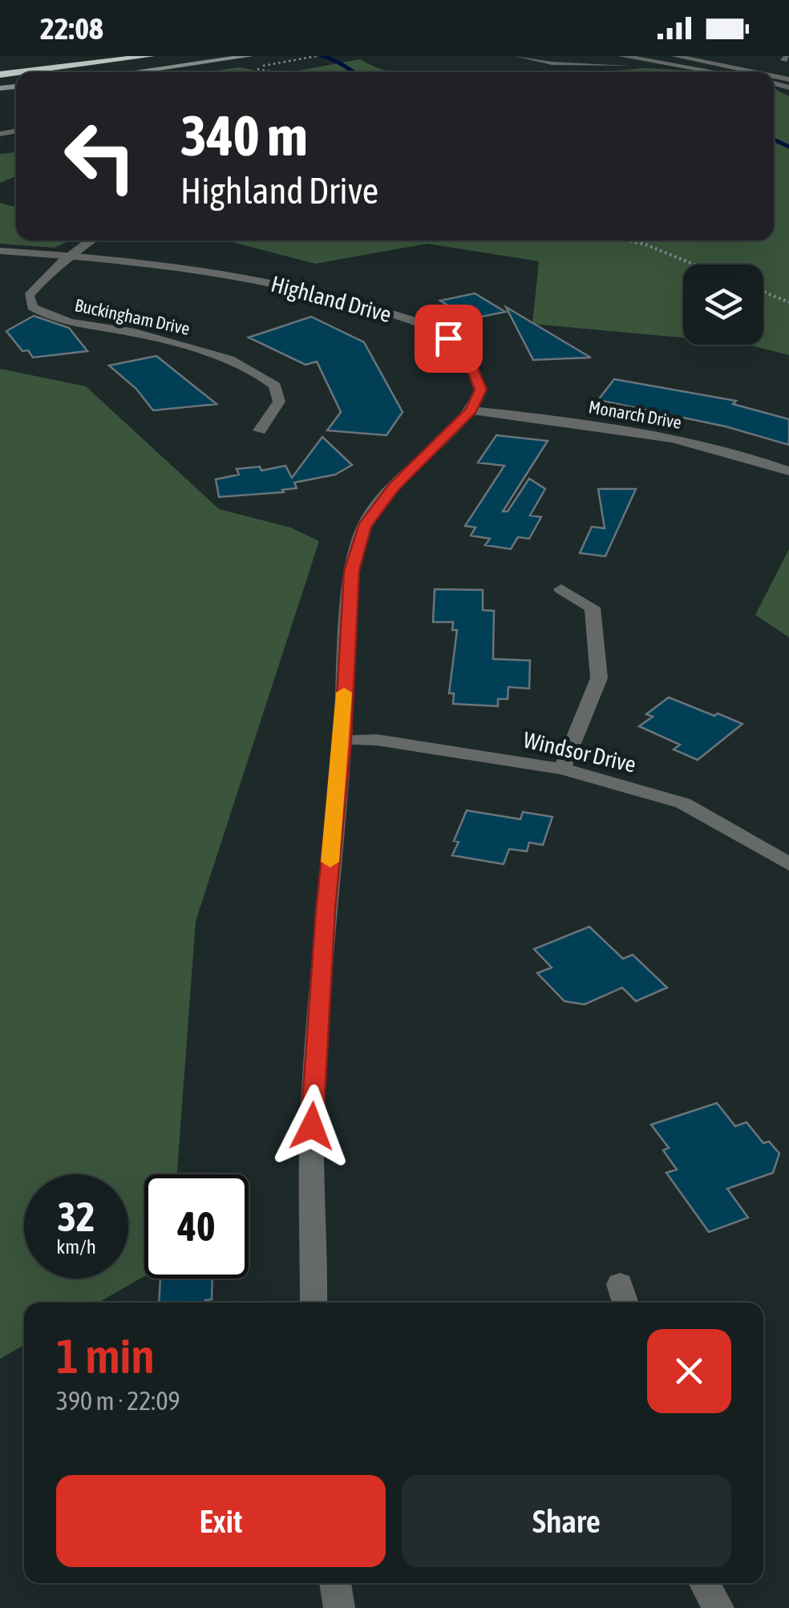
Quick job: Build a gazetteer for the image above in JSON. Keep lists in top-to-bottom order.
{
  "streets": {
    "street": [
      "Highland Drive",
      "Buckingham Drive",
      "Monarch Drive",
      "Windsor Drive"
    ]
  },
  "crossings": [
    ["Highland Drive", "Buckingham Drive"],
    ["Highland Drive", "Monarch Drive"]
  ],
  "page": {
    "status": "22:08",
    "turn": ["340 m", "Highland Drive"],
    "speed": "32 km/h",
    "limit": "40",
    "heading": ["1 min", "390 m · 22:09"],
    "buttons": ["Exit", "Share"]
  }
}
